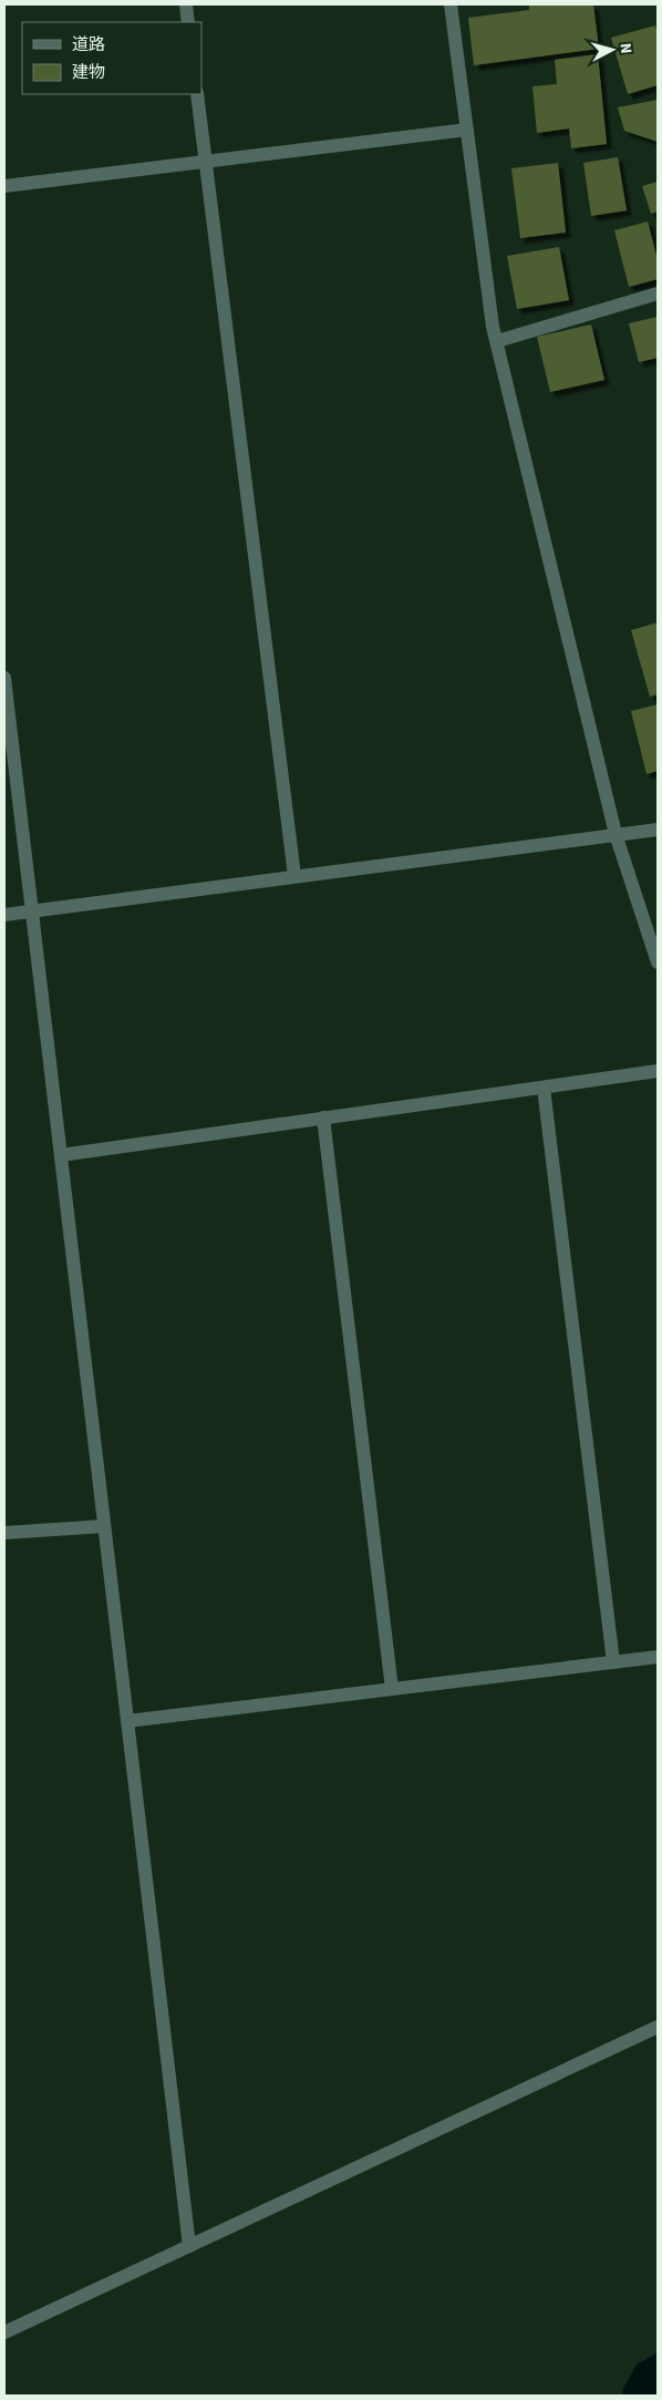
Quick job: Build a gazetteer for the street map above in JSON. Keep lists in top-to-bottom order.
{
  "legend": ["道路", "建物"],
  "north": "right"
}
